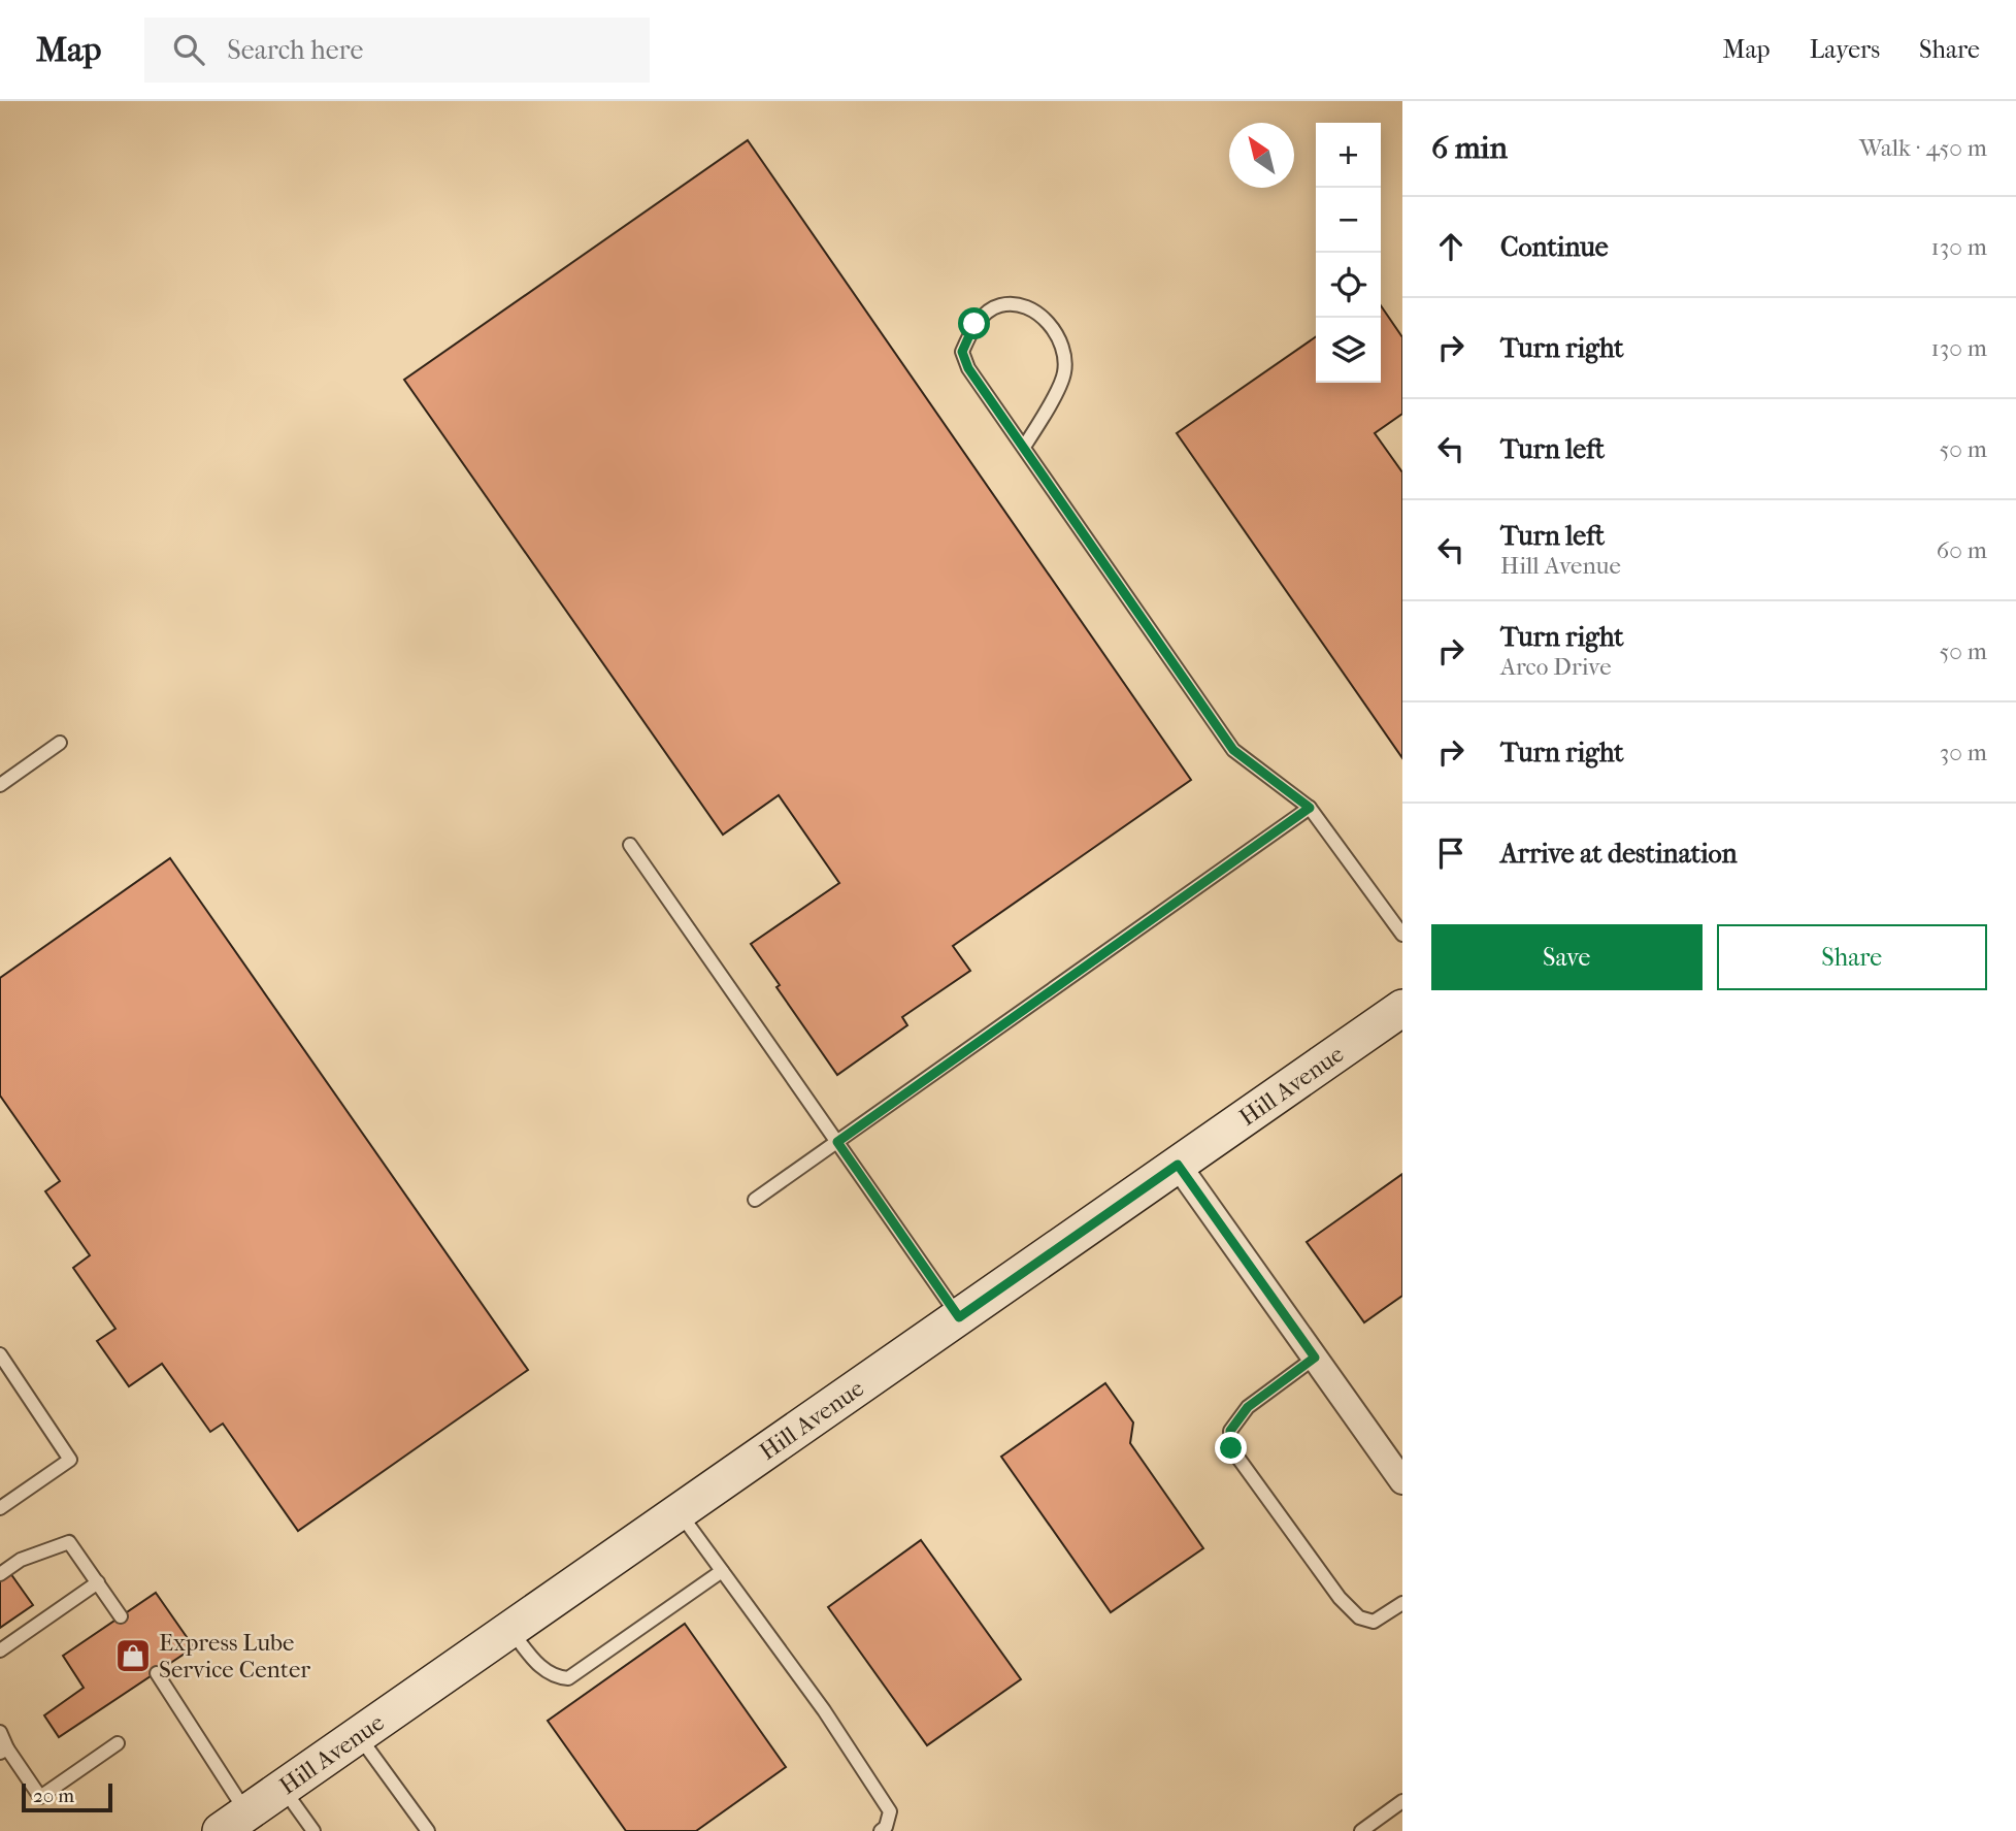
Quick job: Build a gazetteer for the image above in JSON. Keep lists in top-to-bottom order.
{
  "streets": {
    "main road": ["Hill Avenue"]
  },
  "places": {
    "shop": ["Express Lube Service Center"]
  },
  "scale_bar": "20 m",
  "north": "top left",
  "page": {
    "header": "Map",
    "search": "Search here",
    "nav": ["Map", "Layers", "Share"],
    "heading": ["6 min", "Walk · 450 m"],
    "map_buttons": ["+", "−"],
    "list": [
      ["Continue", "130 m"],
      ["Turn right", "130 m"],
      ["Turn left", "50 m"],
      ["Turn left", "Hill Avenue", "60 m"],
      ["Turn right", "Arco Drive", "50 m"],
      ["Turn right", "30 m"],
      "Arrive at destination"
    ],
    "buttons": ["Save", "Share"],
    "scale": "20 m"
  }
}
